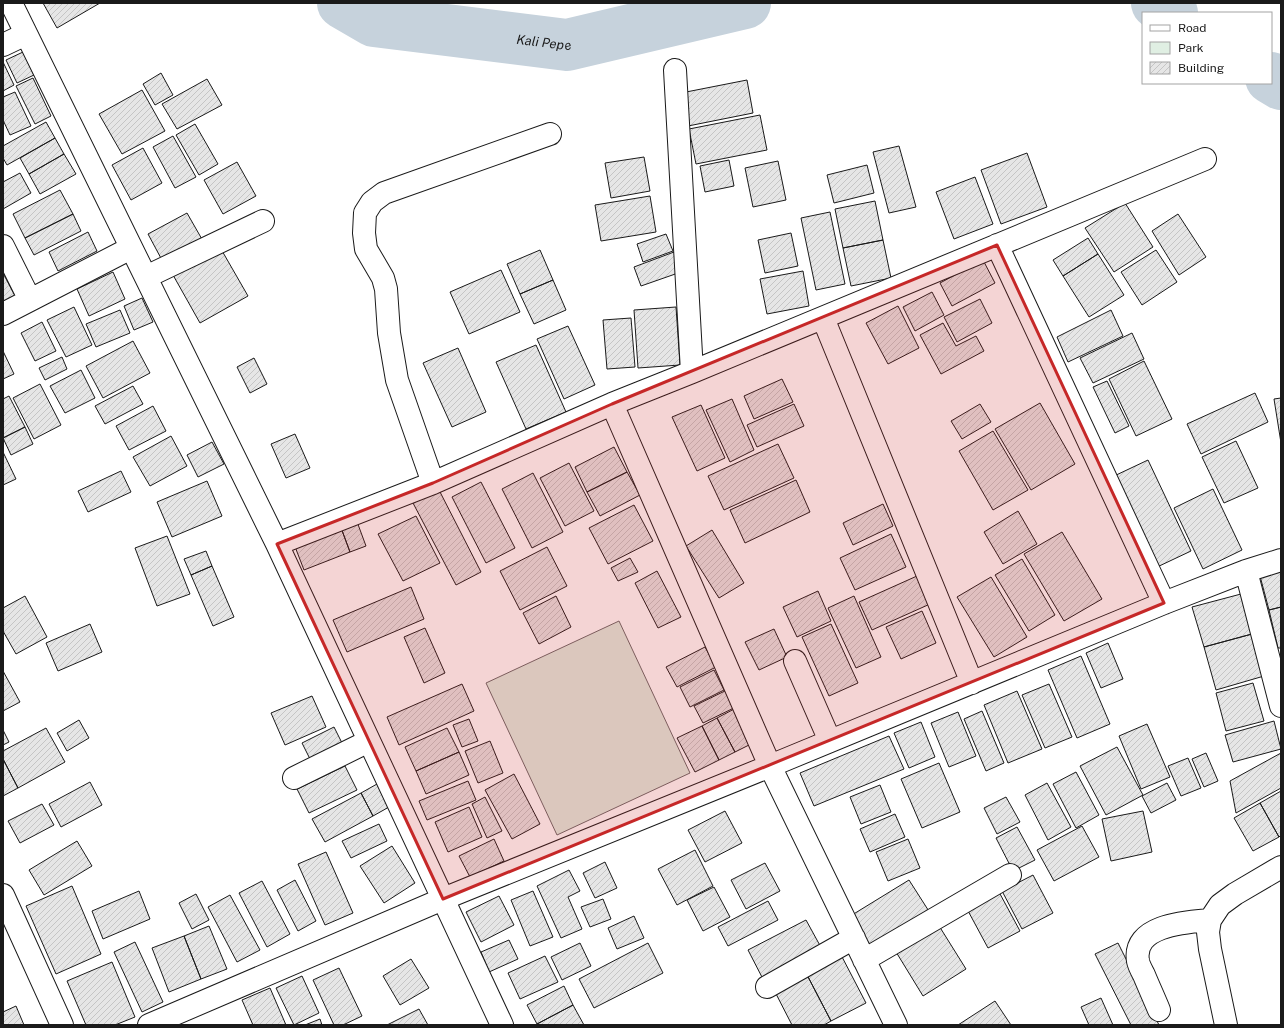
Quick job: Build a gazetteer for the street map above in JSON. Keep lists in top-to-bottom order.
{
  "water": ["Kali Pepe"],
  "legend": ["Road", "Park", "Building"]
}
